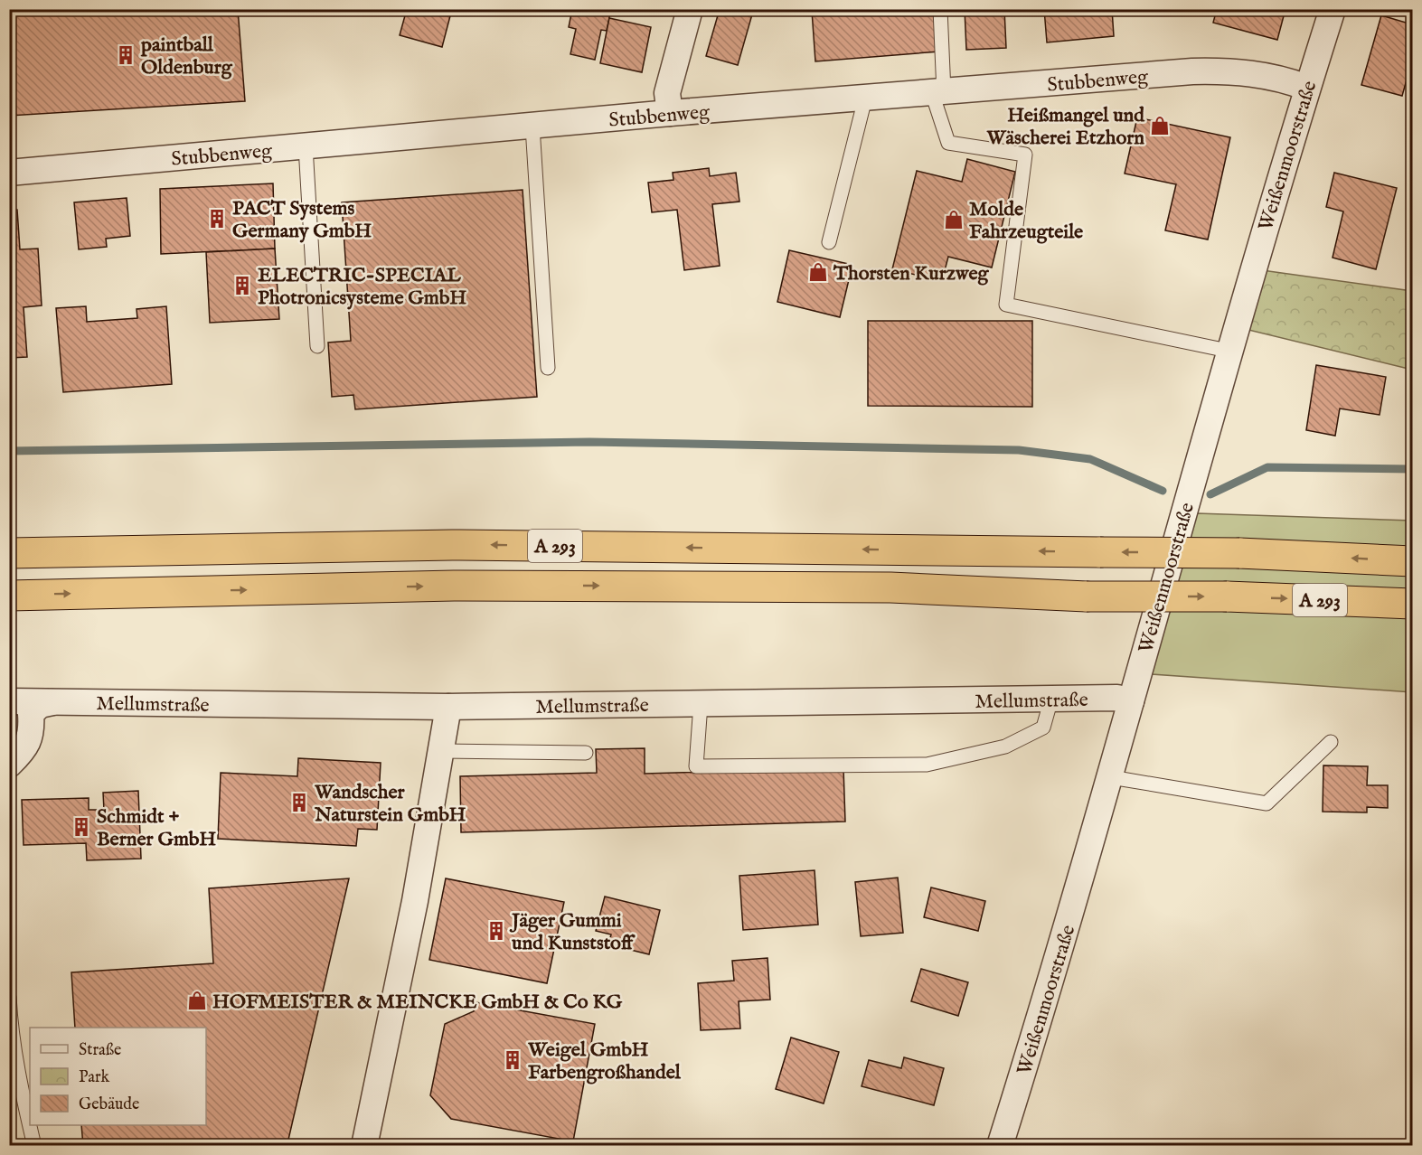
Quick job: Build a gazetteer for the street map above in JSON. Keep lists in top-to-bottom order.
{
  "streets": {
    "highway": ["A 293"],
    "street": ["Stubbenweg", "Weißenmoorstraße", "Mellumstraße"]
  },
  "crossings": [
    ["Stubbenweg", "Weißenmoorstraße"],
    ["Weißenmoorstraße", "Mellumstraße"]
  ],
  "places": {
    "building": [
      "paintball Oldenburg",
      "PACT Systems Germany GmbH",
      "ELECTRIC-SPECIAL Photronicsysteme GmbH",
      "Wandscher Naturstein GmbH",
      "Schmidt + Berner GmbH",
      "Jäger Gummi und Kunststoff",
      "Weigel GmbH Farbengroßhandel"
    ],
    "shop": [
      "Heißmangel und Wäscherei Etzhorn",
      "Molde Fahrzeugteile",
      "Thorsten Kurzweg",
      "HOFMEISTER & MEINCKE GmbH & Co KG"
    ]
  },
  "legend": ["Straße", "Park", "Gebäude"]
}
